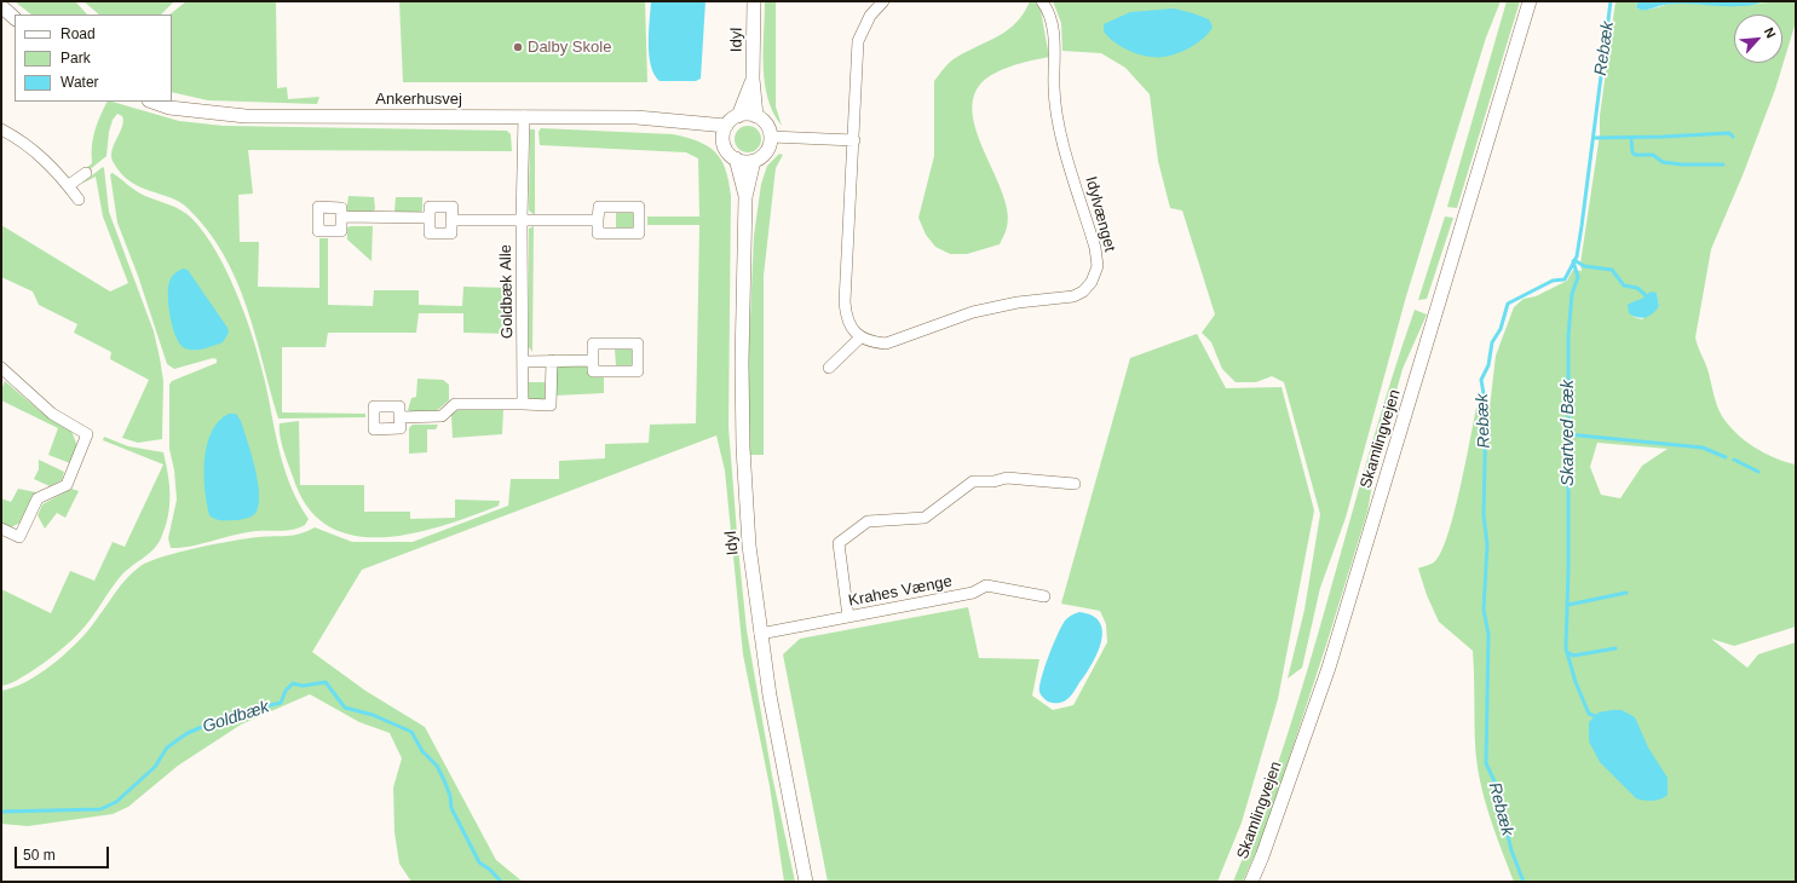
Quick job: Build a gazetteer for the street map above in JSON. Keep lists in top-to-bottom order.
{
  "streets": {
    "street": [
      "Idyl",
      "Ankerhusvej",
      "Idylvænget",
      "Goldbæk Alle",
      "Skamlingvejen",
      "Krahes Vænge"
    ]
  },
  "crossings": [
    ["Idyl", "Ankerhusvej"],
    ["Idyl", "Krahes Vænge"],
    ["Ankerhusvej", "Goldbæk Alle"]
  ],
  "water": ["Rebæk", "Skartved Bæk", "Goldbæk"],
  "places": ["Dalby Skole"],
  "legend": ["Road", "Park", "Water"],
  "scale_bar": "50 m",
  "north": "top right"
}
